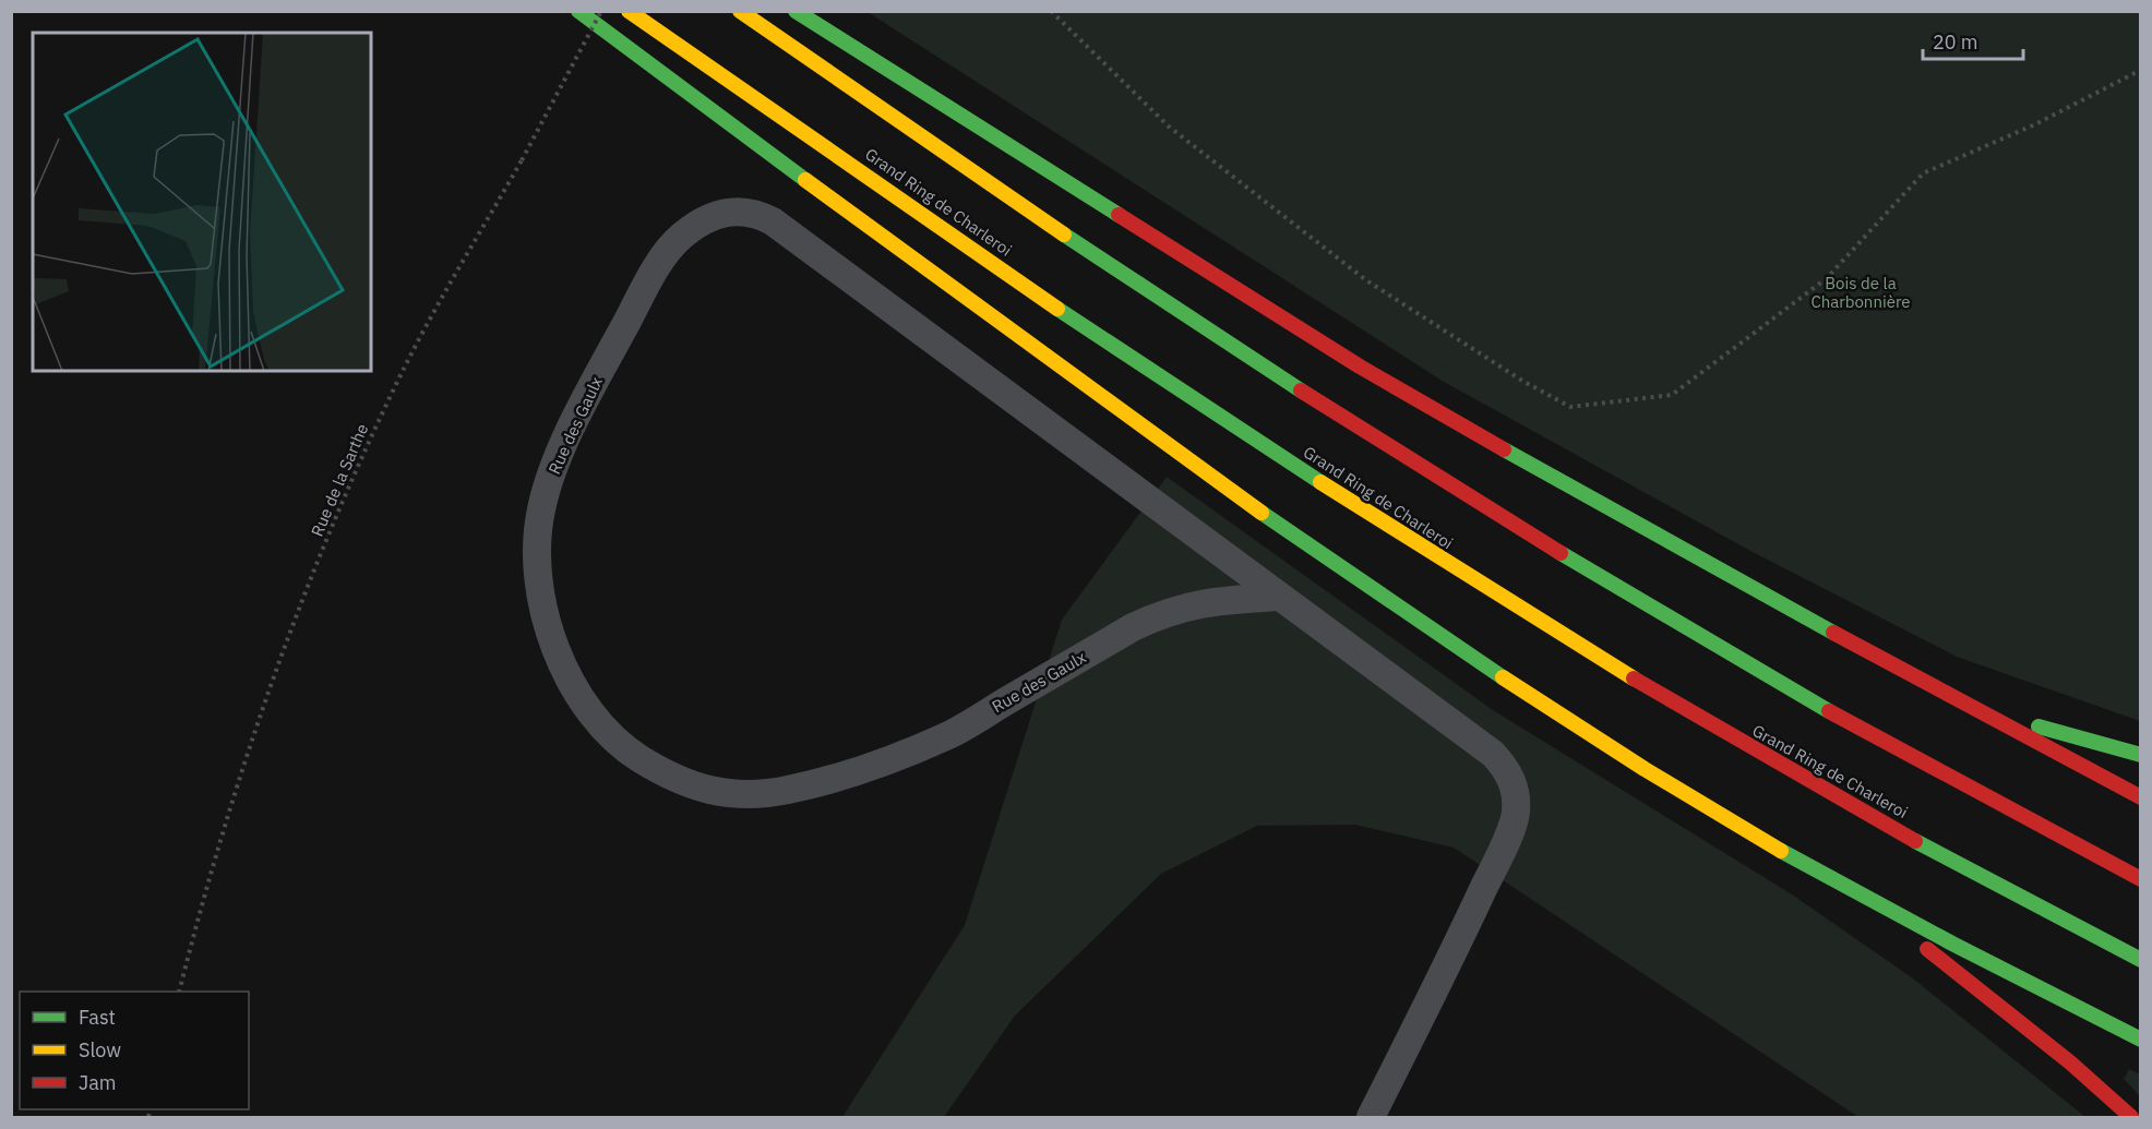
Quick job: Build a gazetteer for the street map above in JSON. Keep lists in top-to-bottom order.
{
  "streets": {
    "highway": ["Grand Ring de Charleroi"],
    "street": ["Rue des Gaulx"],
    "path": ["Rue de la Sarthe"]
  },
  "parks": ["Bois de la Charbonnière"],
  "legend": ["Fast", "Slow", "Jam"],
  "scale_bar": "20 m"
}
